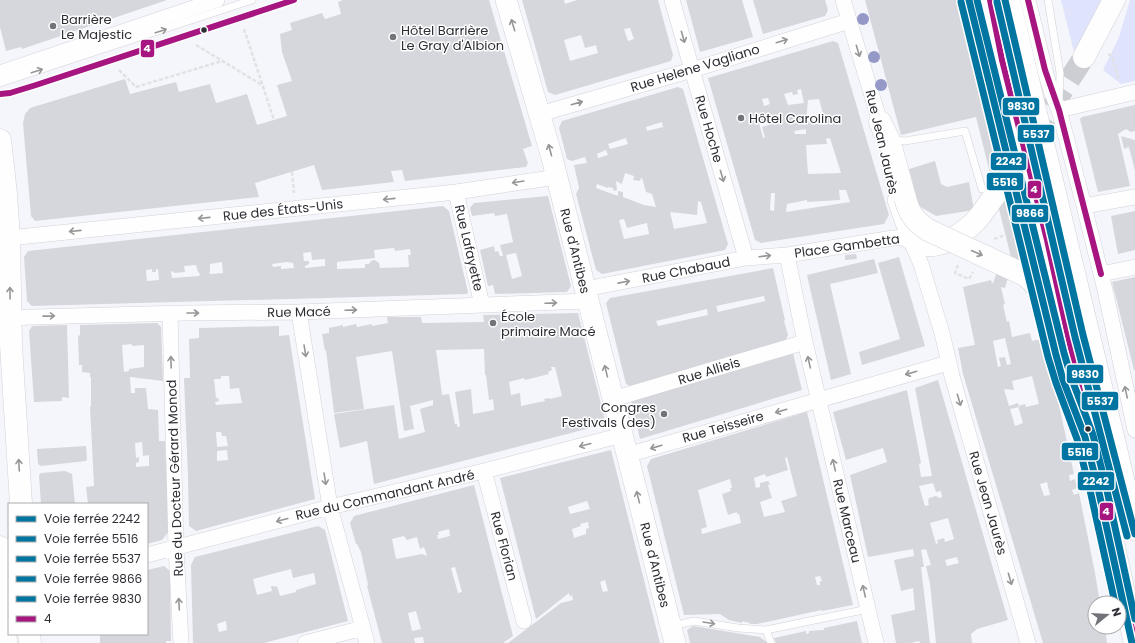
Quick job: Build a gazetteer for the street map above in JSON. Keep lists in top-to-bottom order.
{
  "streets": {
    "street": [
      "Rue Helene Vagliano",
      "Rue Hoche",
      "Rue Jean Jaurès",
      "Rue des États-Unis",
      "Place Gambetta",
      "Rue Lafayette",
      "Rue d'Antibes",
      "Rue Chabaud",
      "Rue Macé",
      "Rue Allieis",
      "Rue Teisseire",
      "Rue du Docteur Gérard Monod",
      "Rue du Commandant André",
      "Rue Marceau",
      "Rue Florian"
    ]
  },
  "crossings": [
    ["Rue Helene Vagliano", "Rue Hoche"],
    ["Rue Helene Vagliano", "Rue Jean Jaurès"],
    ["Rue Helene Vagliano", "Rue d'Antibes"],
    ["Rue Hoche", "Rue Chabaud"],
    ["Rue Jean Jaurès", "Place Gambetta"],
    ["Rue des États-Unis", "Rue Lafayette"],
    ["Rue des États-Unis", "Rue d'Antibes"],
    ["Place Gambetta", "Rue Chabaud"],
    ["Place Gambetta", "Rue Allieis"],
    ["Place Gambetta", "Rue Teisseire"],
    ["Place Gambetta", "Rue Marceau"],
    ["Rue Lafayette", "Rue Macé"],
    ["Rue d'Antibes", "Rue Chabaud"],
    ["Rue d'Antibes", "Rue Macé"],
    ["Rue d'Antibes", "Rue Allieis"],
    ["Rue d'Antibes", "Rue Teisseire"],
    ["Rue d'Antibes", "Rue du Commandant André"],
    ["Rue Chabaud", "Rue Macé"],
    ["Rue Macé", "Rue du Docteur Gérard Monod"],
    ["Rue Teisseire", "Rue Marceau"],
    ["Rue du Docteur Gérard Monod", "Rue du Commandant André"],
    ["Rue du Commandant André", "Rue Florian"]
  ],
  "one_way": [
    "Rue Helene Vagliano",
    "Rue Hoche",
    "Rue Jean Jaurès",
    "Rue des États-Unis",
    "Rue d'Antibes",
    "Rue Chabaud",
    "Rue Macé",
    "Rue Teisseire",
    "Rue du Docteur Gérard Monod",
    "Rue du Commandant André",
    "Rue Marceau"
  ],
  "places": [
    "Barrière Le Majestic",
    "Hôtel Barrière Le Gray d'Albion",
    "Hôtel Carolina",
    "École primaire Macé",
    "Congres Festivals (des)"
  ],
  "lines": [
    "rail line 2242",
    "rail line 5537",
    "rail line 9866",
    "transit line 4",
    "rail line 5516",
    "rail line 9830"
  ],
  "legend": [
    "Voie ferrée 2242",
    "Voie ferrée 5516",
    "Voie ferrée 5537",
    "Voie ferrée 9866",
    "Voie ferrée 9830",
    "4"
  ],
  "north": "right"
}
